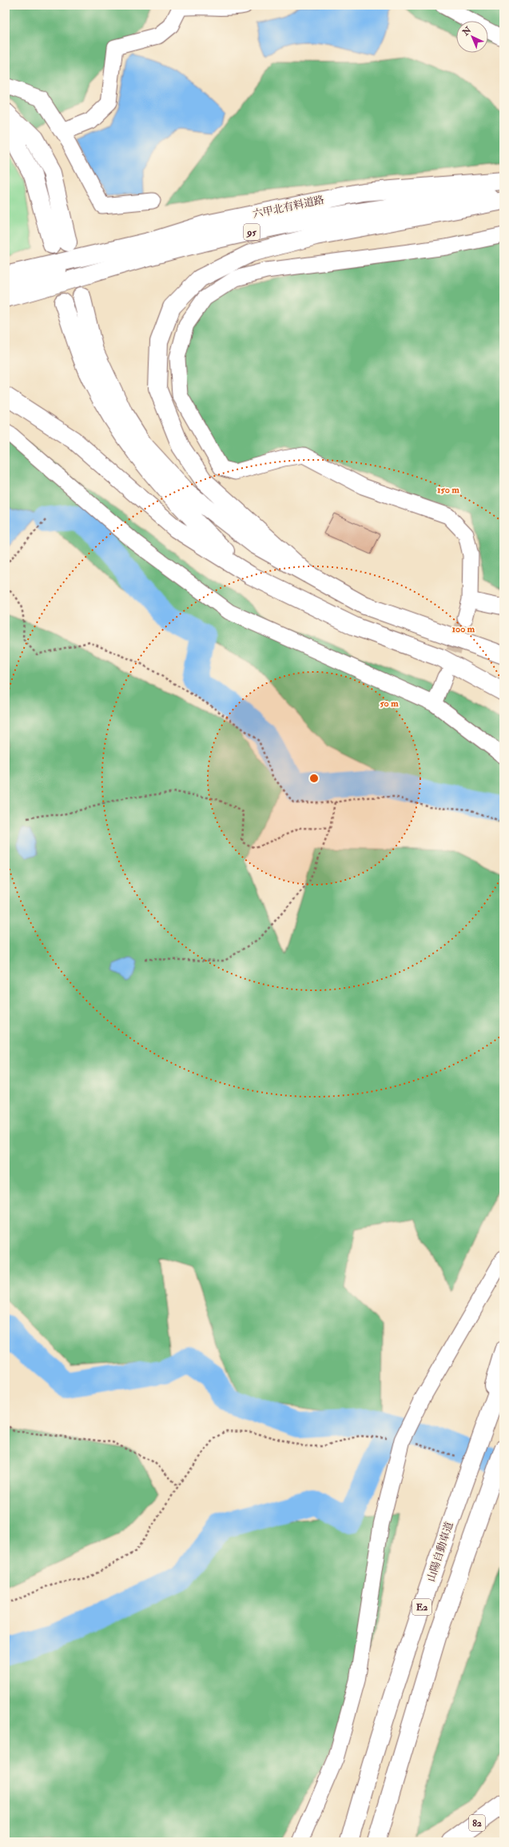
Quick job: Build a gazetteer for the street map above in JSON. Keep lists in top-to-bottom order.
{
  "streets": {
    "main road": [
      "六甲北有料道路",
      "95",
      "山陽自動車道",
      "E2",
      "82"
    ]
  },
  "north": "top left",
  "rings": ["150 m", "100 m", "50 m"]
}
